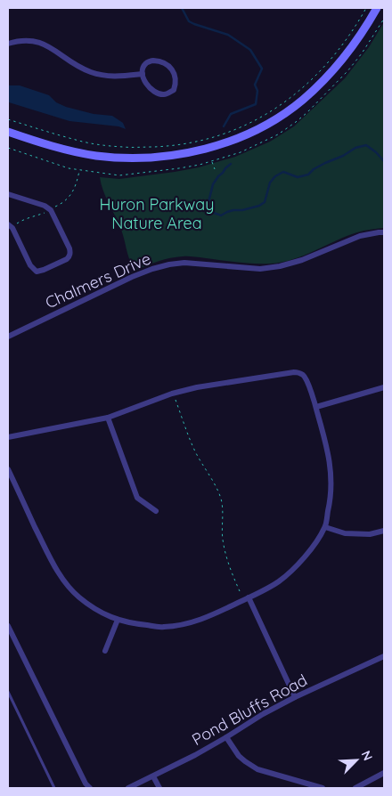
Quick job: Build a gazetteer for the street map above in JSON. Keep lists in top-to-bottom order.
{
  "streets": {
    "street": ["Chalmers Drive", "Pond Bluffs Road"]
  },
  "parks": ["Huron Parkway Nature Area"],
  "north": "top right"
}
